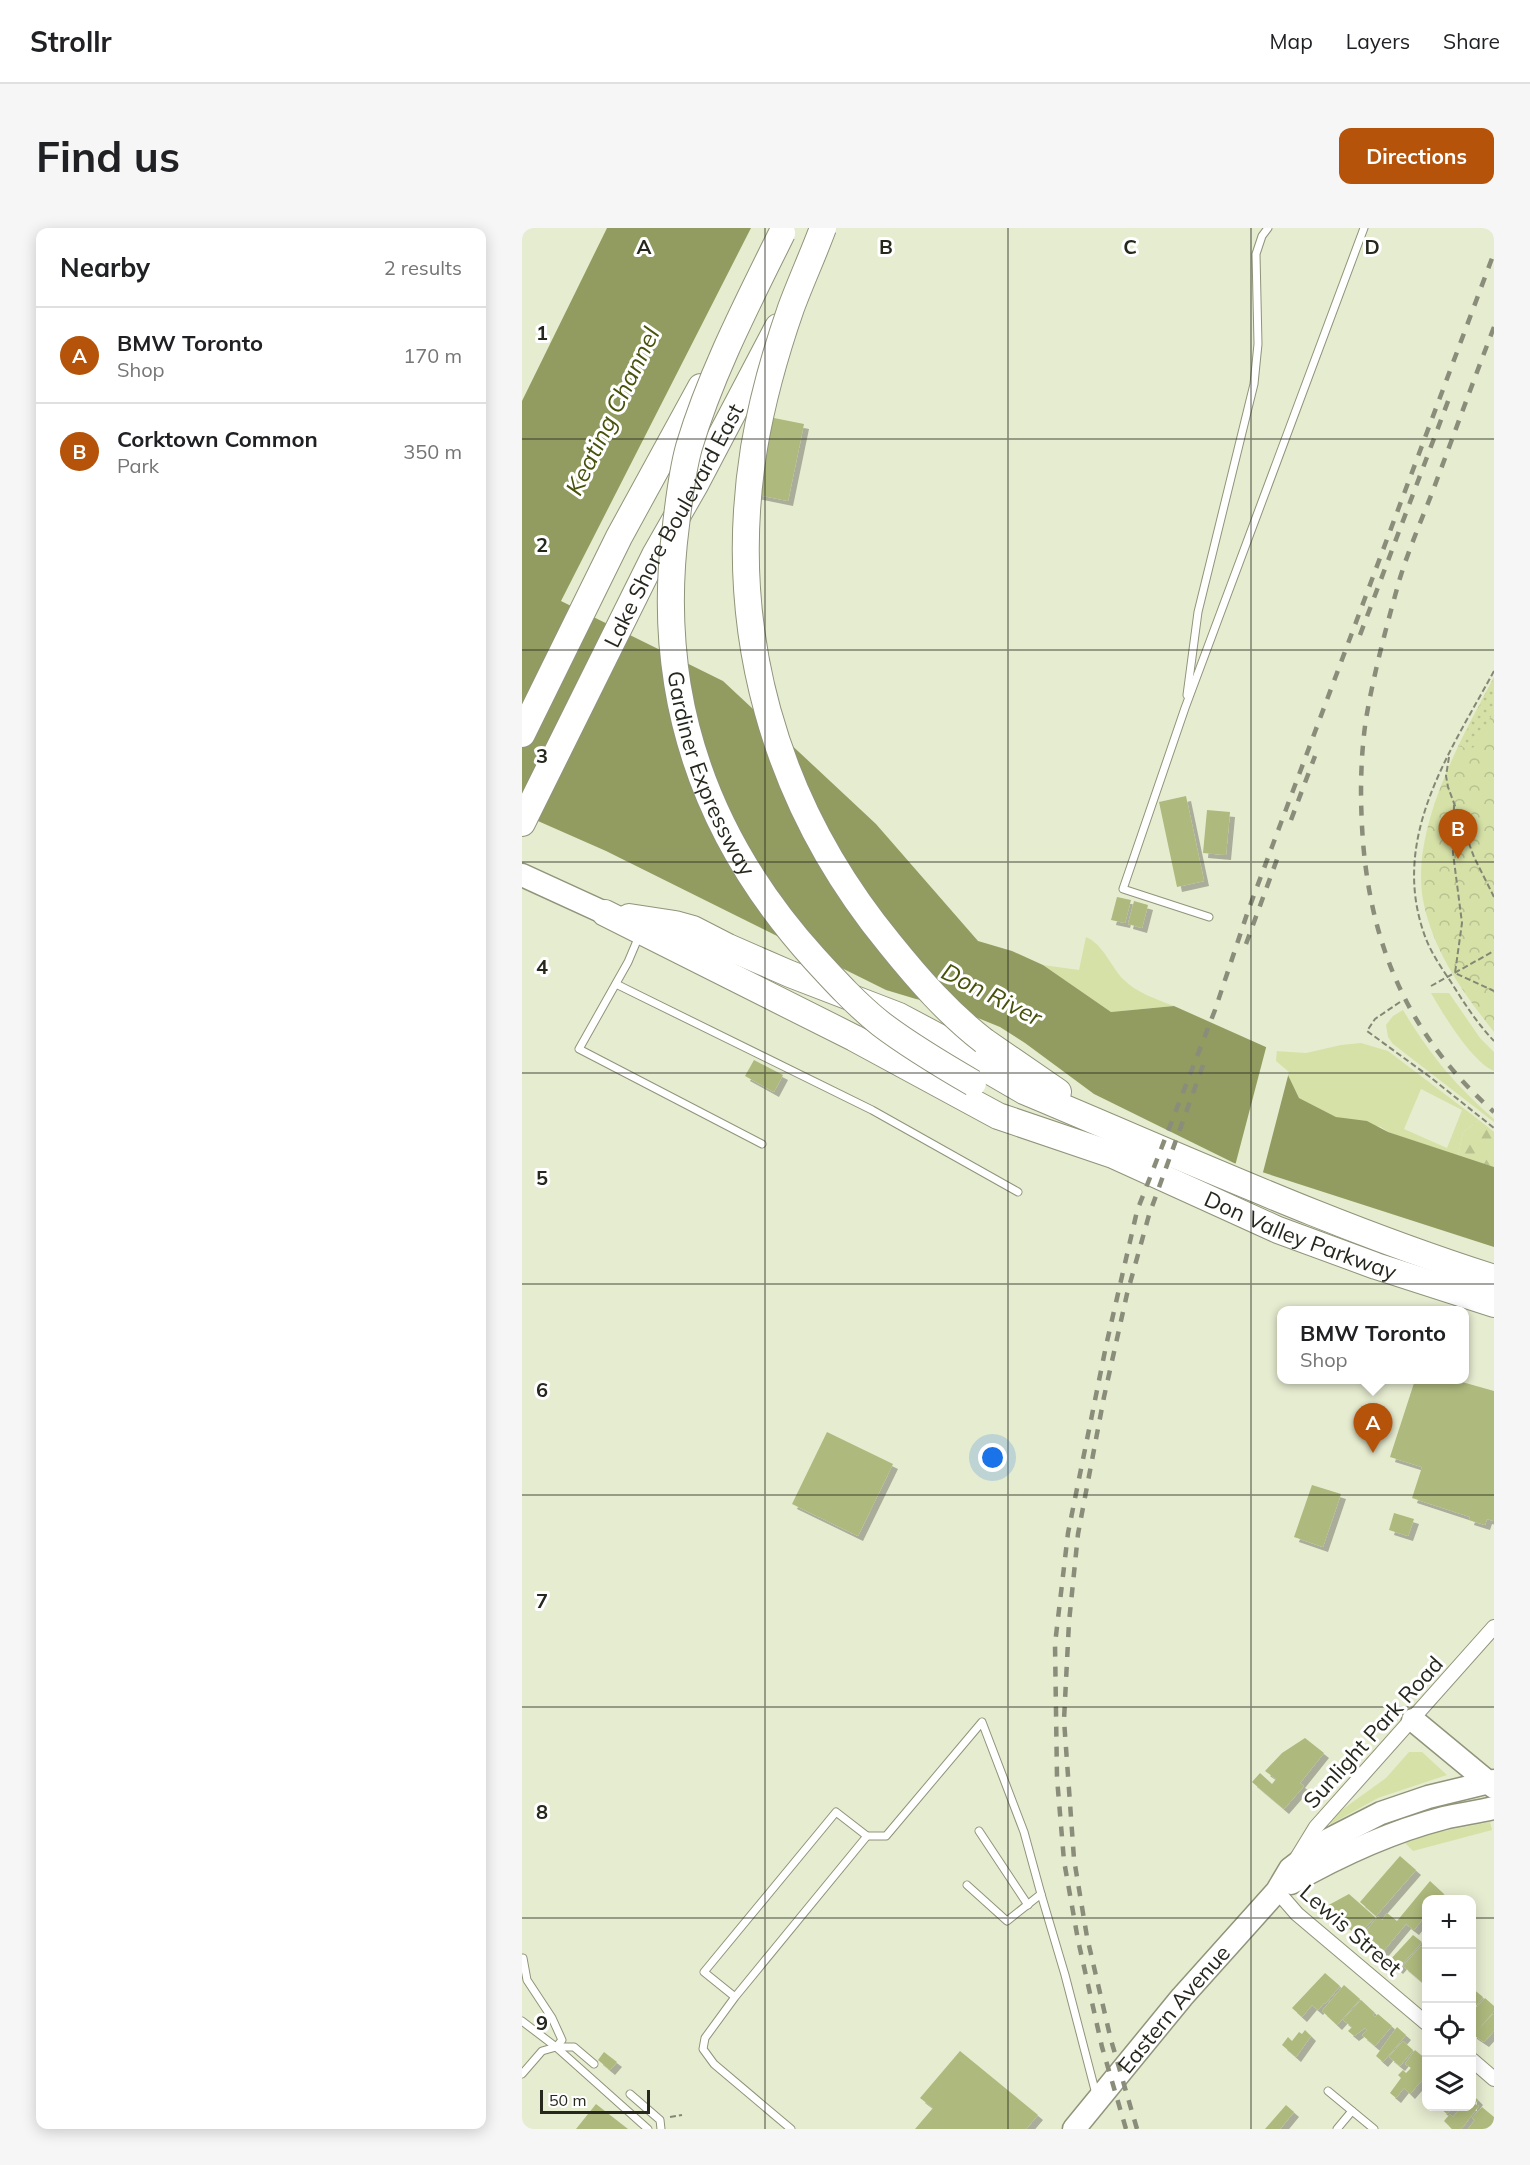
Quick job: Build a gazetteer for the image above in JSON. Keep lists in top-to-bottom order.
{
  "streets": {
    "highway": ["Lake Shore Boulevard East", "Gardiner Expressway", "Don Valley Parkway"],
    "main road": ["Eastern Avenue"],
    "street": ["Sunlight Park Road", "Lewis Street"]
  },
  "crossings": [
    ["Lake Shore Boulevard East", "Gardiner Expressway"],
    ["Gardiner Expressway", "Don Valley Parkway"],
    ["Sunlight Park Road", "Eastern Avenue"],
    ["Lewis Street", "Eastern Avenue"]
  ],
  "water": ["Keating Channel", "Don River"],
  "scale_bar": "50 m",
  "page": {
    "header": "Strollr",
    "nav": ["Map", "Layers", "Share"],
    "buttons": "Directions",
    "title": "Find us",
    "heading": ["Nearby", "2 results"],
    "list": [
      {
        "mark": "A",
        "name": "BMW Toronto",
        "note": "Shop",
        "value": "170 m"
      },
      {
        "mark": "B",
        "name": "Corktown Common",
        "note": "Park",
        "value": "350 m"
      }
    ],
    "pins": ["B", "A"],
    "popup": ["BMW Toronto", "Shop"],
    "map_buttons": ["+", "−"],
    "scale": "50 m"
  },
  "grid": {
    "columns": [
      "A",
      "B",
      "C",
      "D"
    ],
    "rows": [
      "1",
      "2",
      "3",
      "4",
      "5",
      "6",
      "7",
      "8",
      "9"
    ]
  }
}
